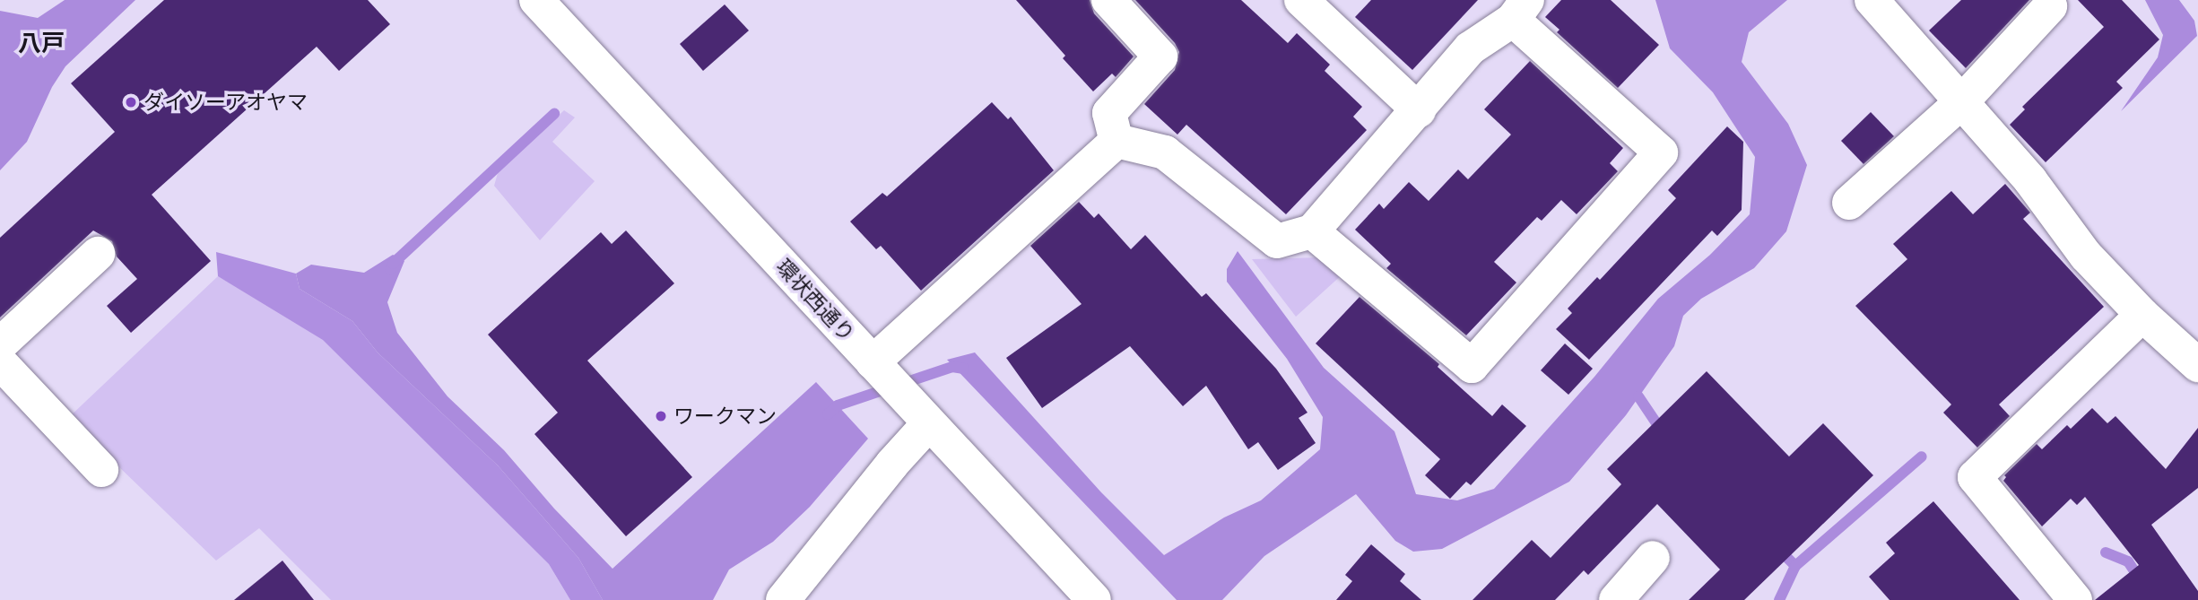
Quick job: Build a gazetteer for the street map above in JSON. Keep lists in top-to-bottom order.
{
  "streets": {
    "main road": ["環状西通り"]
  },
  "districts": ["八戸"],
  "places": ["ダイソーアオヤマ", "ワークマン"]
}
